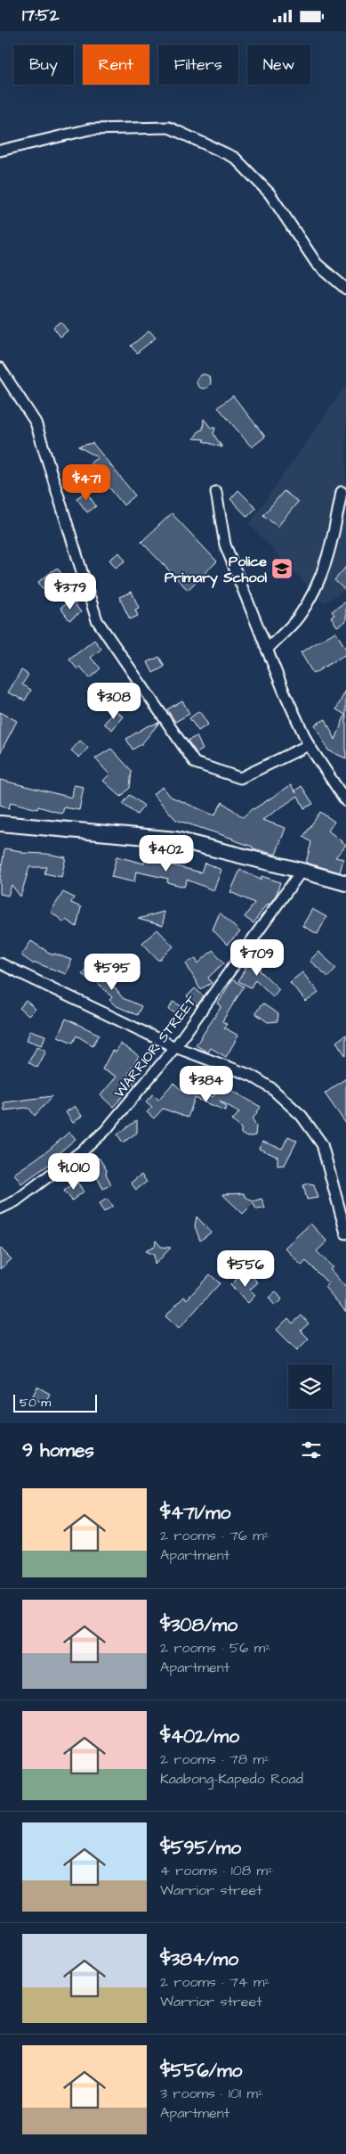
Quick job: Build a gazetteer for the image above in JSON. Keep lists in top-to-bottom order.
{
  "streets": {
    "street": ["WARRIOR STREET"]
  },
  "places": {
    "school or university": ["Police Primary School"]
  },
  "scale_bar": "50 m",
  "page": {
    "status": "17:52",
    "chip": [
      "Buy",
      "Rent",
      "Filters",
      "New"
    ],
    "price": [
      "$471",
      "$379",
      "$308",
      "$402",
      "$709",
      "$595",
      "$384",
      "$1,010",
      "$556"
    ],
    "scale": "50 m",
    "heading": "9 homes",
    "list": [
      {
        "name": "$471/mo",
        "note": "2 rooms · 76 m² · Apartment"
      },
      {
        "name": "$308/mo",
        "note": "2 rooms · 56 m² · Apartment"
      },
      {
        "name": "$402/mo",
        "note": "2 rooms · 78 m² · Kaabong-Kapedo Road"
      },
      {
        "name": "$595/mo",
        "note": "4 rooms · 108 m² · Warrior street"
      },
      {
        "name": "$384/mo",
        "note": "2 rooms · 74 m² · Warrior street"
      },
      {
        "name": "$556/mo",
        "note": "3 rooms · 101 m² · Apartment"
      }
    ]
  }
}
